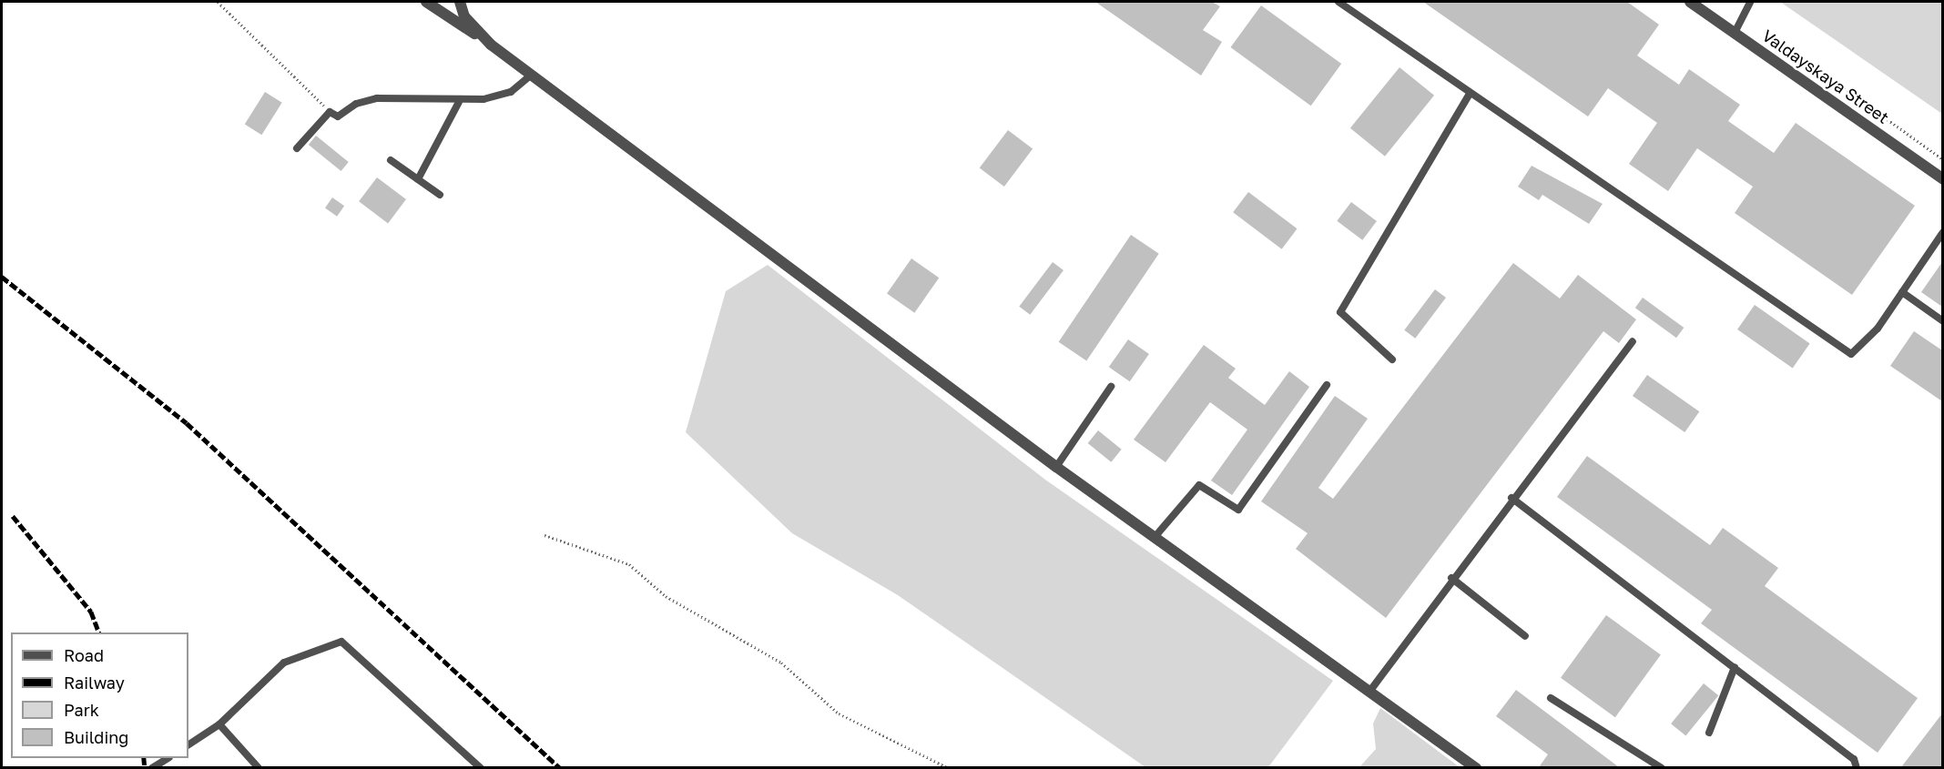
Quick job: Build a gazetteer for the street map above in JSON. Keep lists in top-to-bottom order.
{
  "streets": {
    "street": ["Valdayskaya Street"]
  },
  "legend": [
    "Road",
    "Railway",
    "Park",
    "Building"
  ]
}
